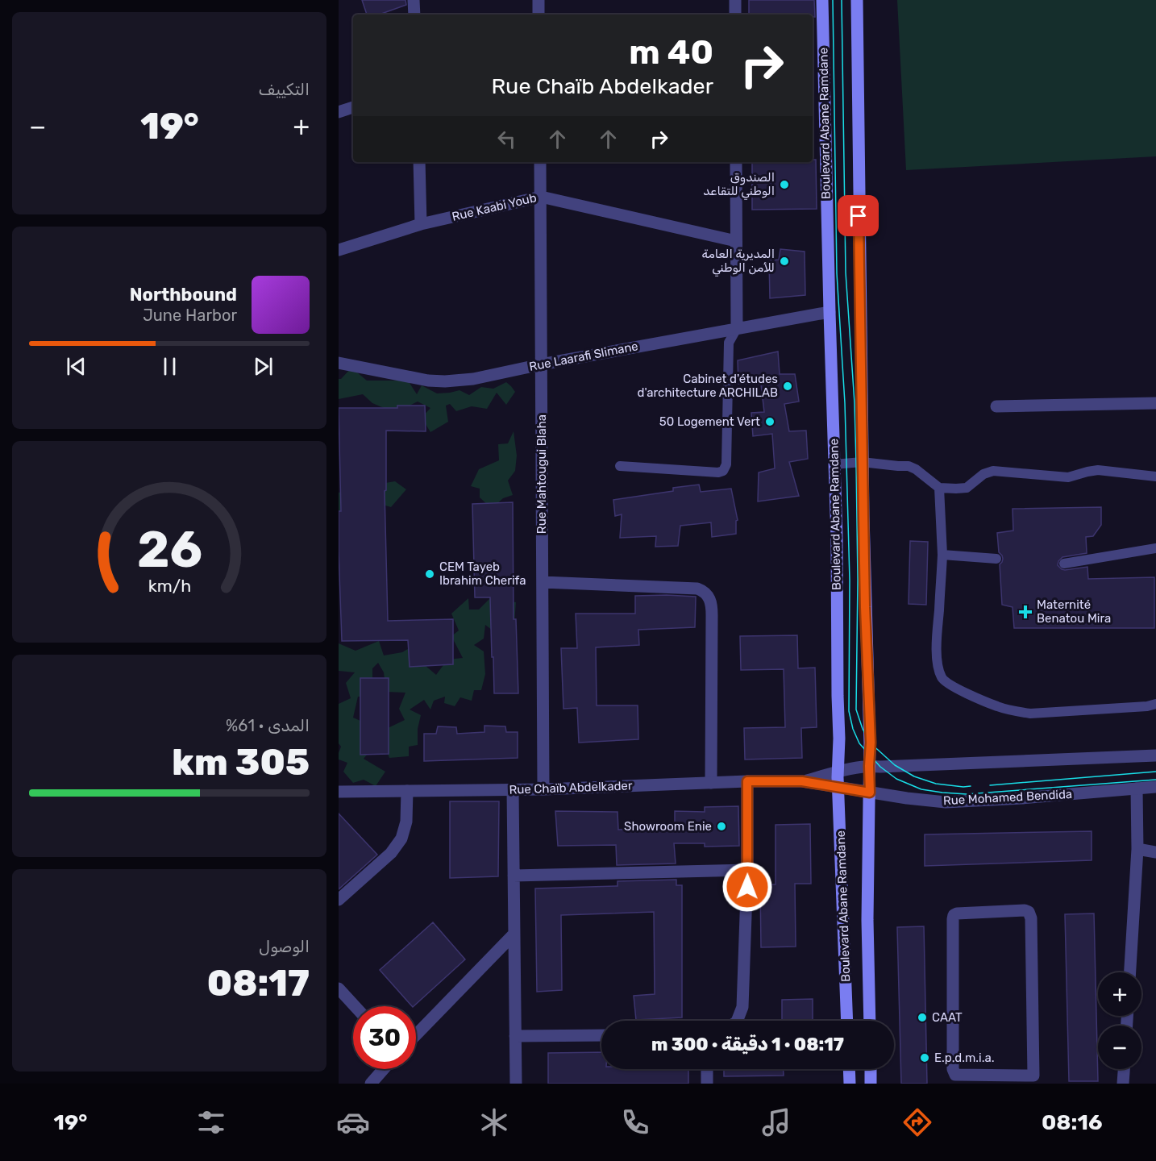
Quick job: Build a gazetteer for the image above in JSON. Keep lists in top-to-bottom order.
{
  "streets": {
    "main road": ["Boulevard Abane Ramdane"],
    "street": [
      "Rue Kaabi Youb",
      "Rue Laarafi Slimane",
      "Rue Mahtougui Blaha",
      "Rue Chaïb Abdelkader",
      "Rue Mohamed Bendida"
    ]
  },
  "crossings": [
    ["Boulevard Abane Ramdane", "Rue Laarafi Slimane"],
    ["Boulevard Abane Ramdane", "Rue Mohamed Bendida"],
    ["Rue Kaabi Youb", "Rue Mahtougui Blaha"],
    ["Rue Laarafi Slimane", "Rue Mahtougui Blaha"],
    ["Rue Mahtougui Blaha", "Rue Chaïb Abdelkader"],
    ["Rue Chaïb Abdelkader", "Rue Mohamed Bendida"]
  ],
  "places": {
    "other": [
      "الصندوق الوطني للتقاعد",
      "المديرية العامة للأمن الوطني",
      "Cabinet d'études d'architecture ARCHILAB",
      "50 Logement Vert",
      "CEM Tayeb Ibrahim Cherifa",
      "Showroom Enie",
      "CAAT",
      "E.p.d.m.i.a."
    ],
    "health": ["Maternité Benatou Mira"]
  },
  "page": {
    "tile": [
      "التكييف",
      ["المدى · 61%", "305 km"],
      ["الوصول", "08:17"]
    ],
    "turn": ["40 m", "Rue Chaïb Abdelkader"],
    "heat": ["−", "19°", "+"],
    "song": ["Northbound", "June Harbor"],
    "map_buttons": ["+", "−"],
    "limit": "30",
    "trip": "08:17 · 1 دقيقة · 300 m",
    "tabs": ["08:16", "19°"],
    "gauge": ["26", "km/h"]
  }
}
